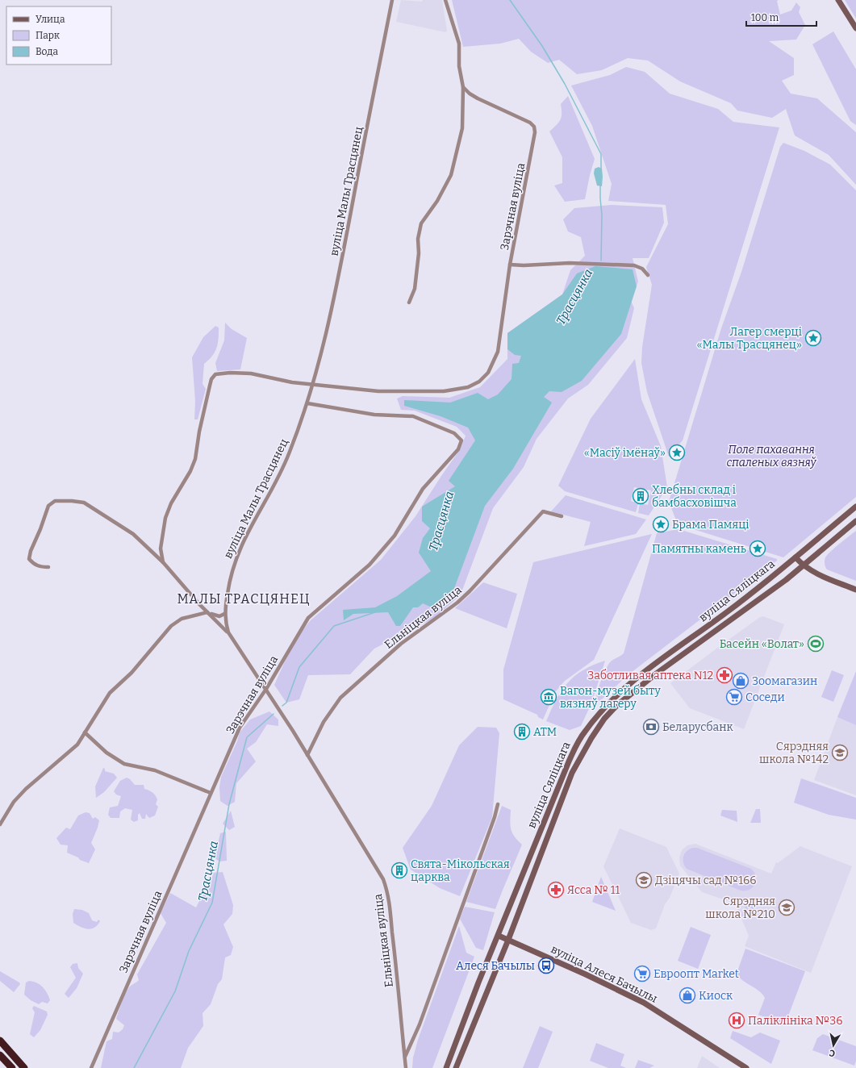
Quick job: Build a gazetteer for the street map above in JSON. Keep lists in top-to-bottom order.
{
  "streets": {
    "main road": ["вуліца Сяліцкага", "вуліца Алеся Бачылы"],
    "street": ["вуліца Малы Трасцянец", "Зарэчная вуліца", "Ельніцкая вуліца"]
  },
  "crossings": [
    ["вуліца Малы Трасцянец", "Зарэчная вуліца"],
    ["вуліца Малы Трасцянец", "Ельніцкая вуліца"],
    ["Зарэчная вуліца", "Ельніцкая вуліца"],
    ["вуліца Сяліцкага", "вуліца Алеся Бачылы"]
  ],
  "districts": ["МАЛЫ ТРАСЦЯНЕЦ"],
  "water": ["Трасцянка"],
  "parks": ["Поле пахавання спаленых вязняў"],
  "places": {
    "place": [
      "Лагер смерці «Малы Трасцянец»",
      "«Масіў імёнаў»",
      "Брама Памяці",
      "Памятны камень"
    ],
    "building": ["Хлебны склад і бамбасховішча", "АТМ", "Свята-Мікольская царква"],
    "sports": ["Басейн «Волат»"],
    "pharmacy": ["Заботливая аптека N12", "Ясса № 11"],
    "shop": ["Зоомагазин", "Киоск"],
    "museum": ["Вагон-музей быту вязняў лагеру"],
    "supermarket": ["Соседи", "Евроопт Market"],
    "bank": ["Беларусбанк"],
    "school or university": ["Сярэдняя школа №142", "Дзіцячы сад №166", "Сярэдняя школа №210"],
    "bus stop": ["Алеся Бачылы"],
    "hospital": ["Паліклініка №36"]
  },
  "legend": ["Улица", "Парк", "Вода"],
  "scale_bar": "100 m",
  "north": "bottom"
}
